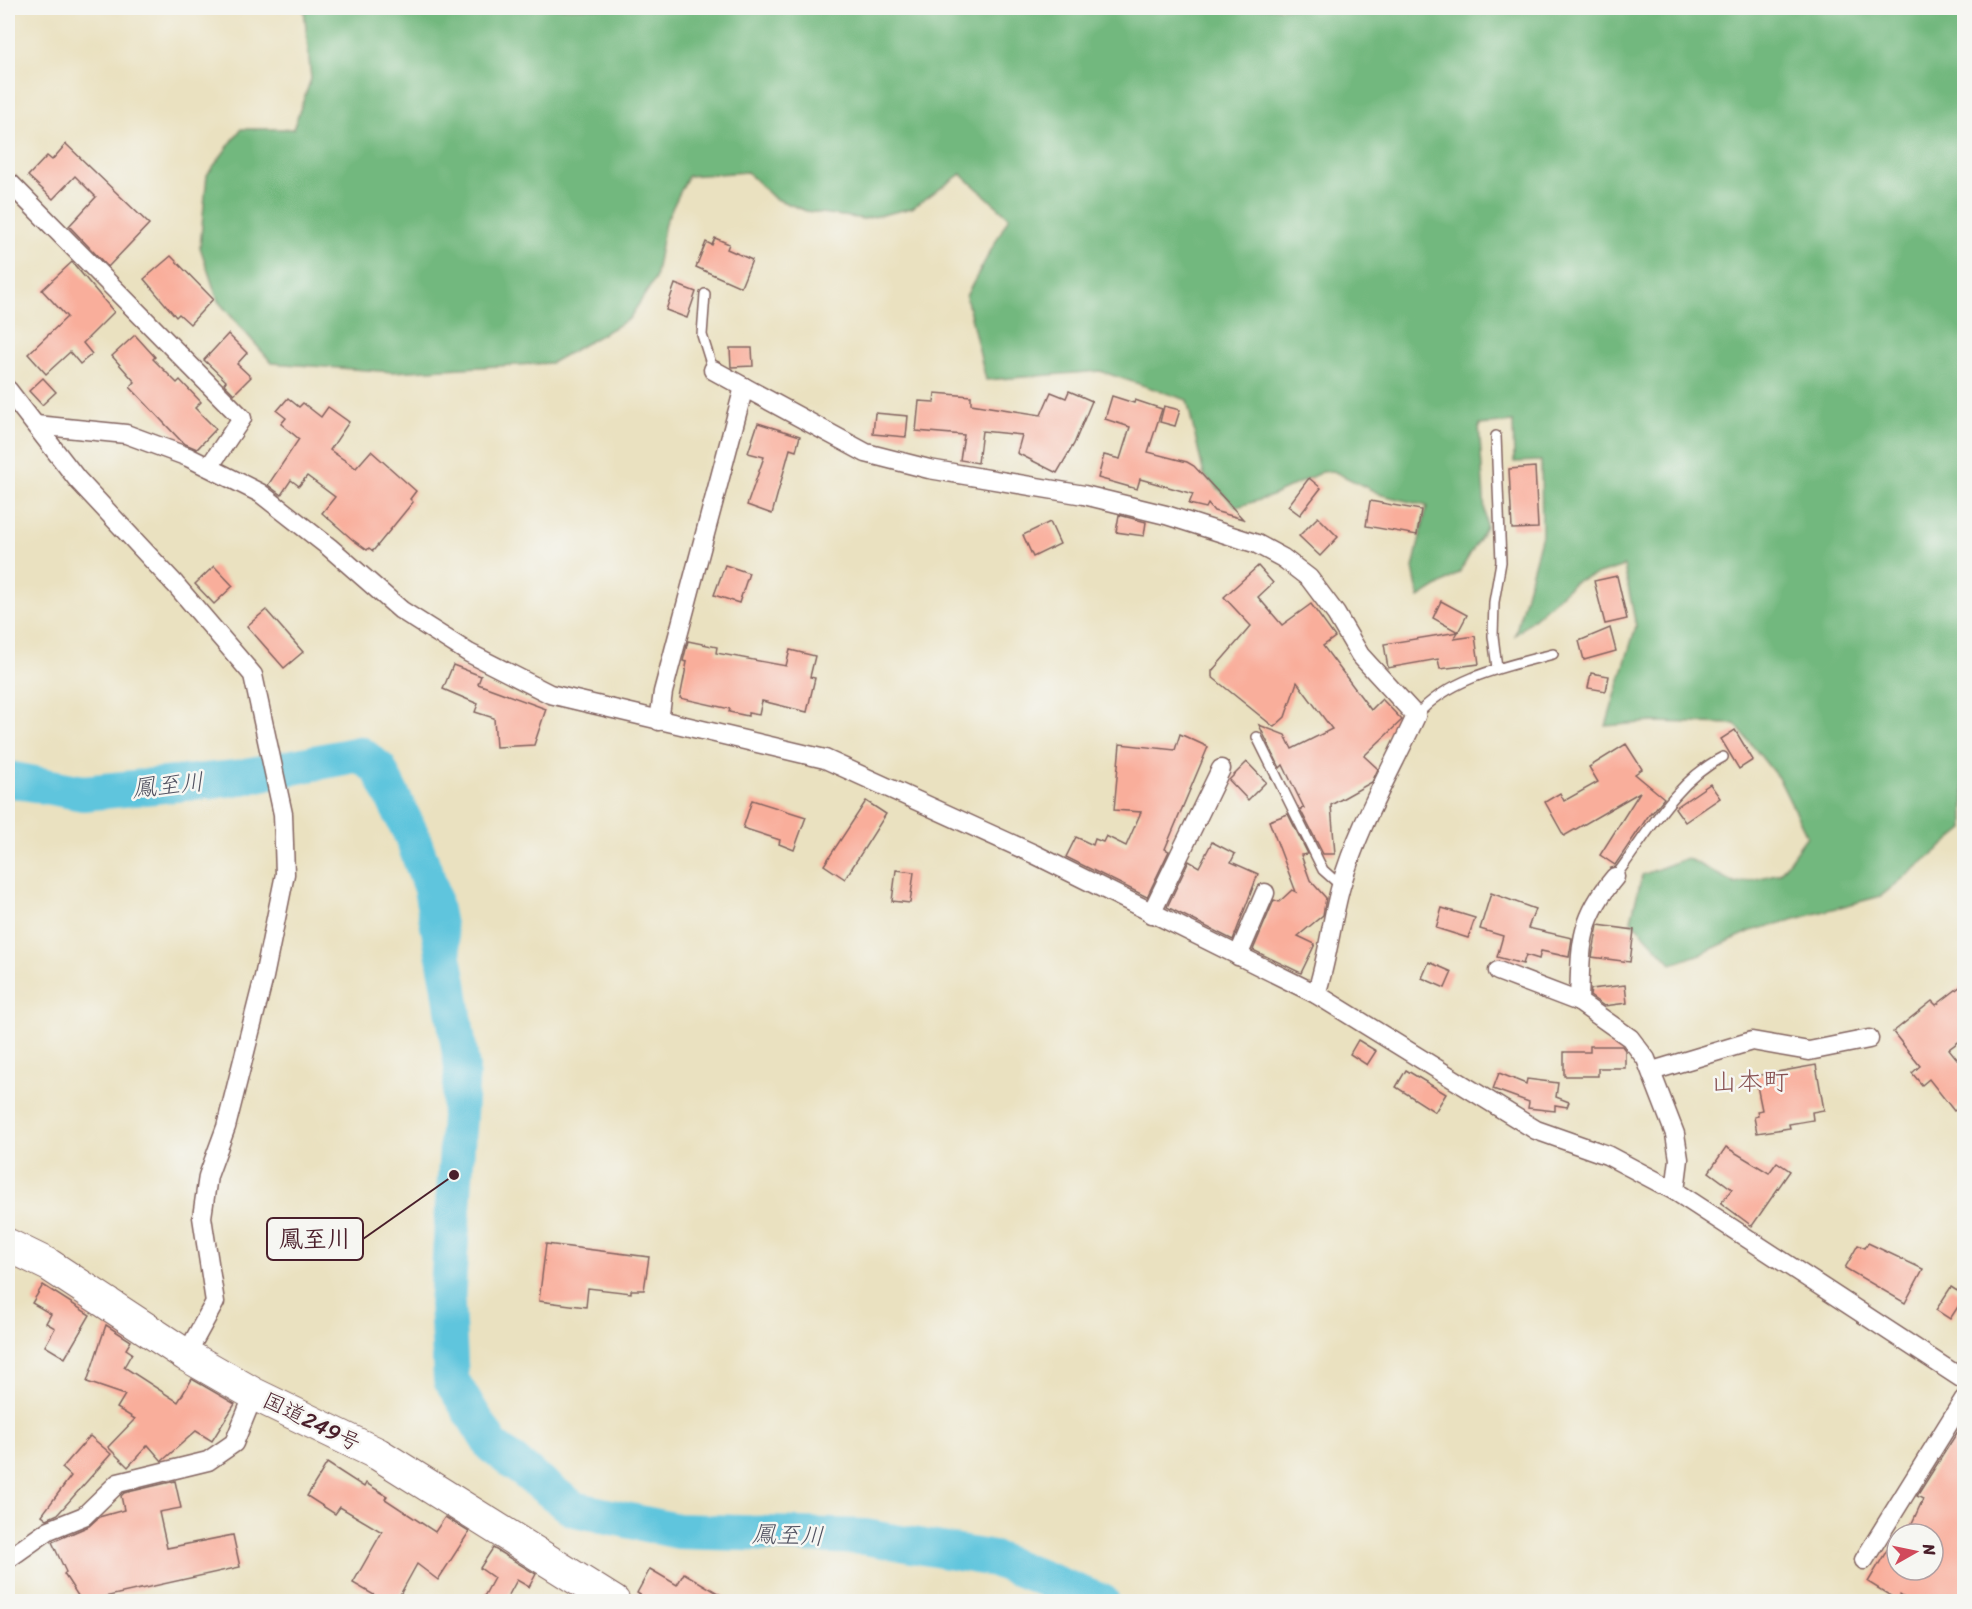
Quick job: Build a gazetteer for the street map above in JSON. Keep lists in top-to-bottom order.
{
  "streets": {
    "highway": ["国道249号"]
  },
  "districts": ["山本町"],
  "water": ["鳳至川"],
  "places": ["鳳至川"],
  "north": "right"
}
